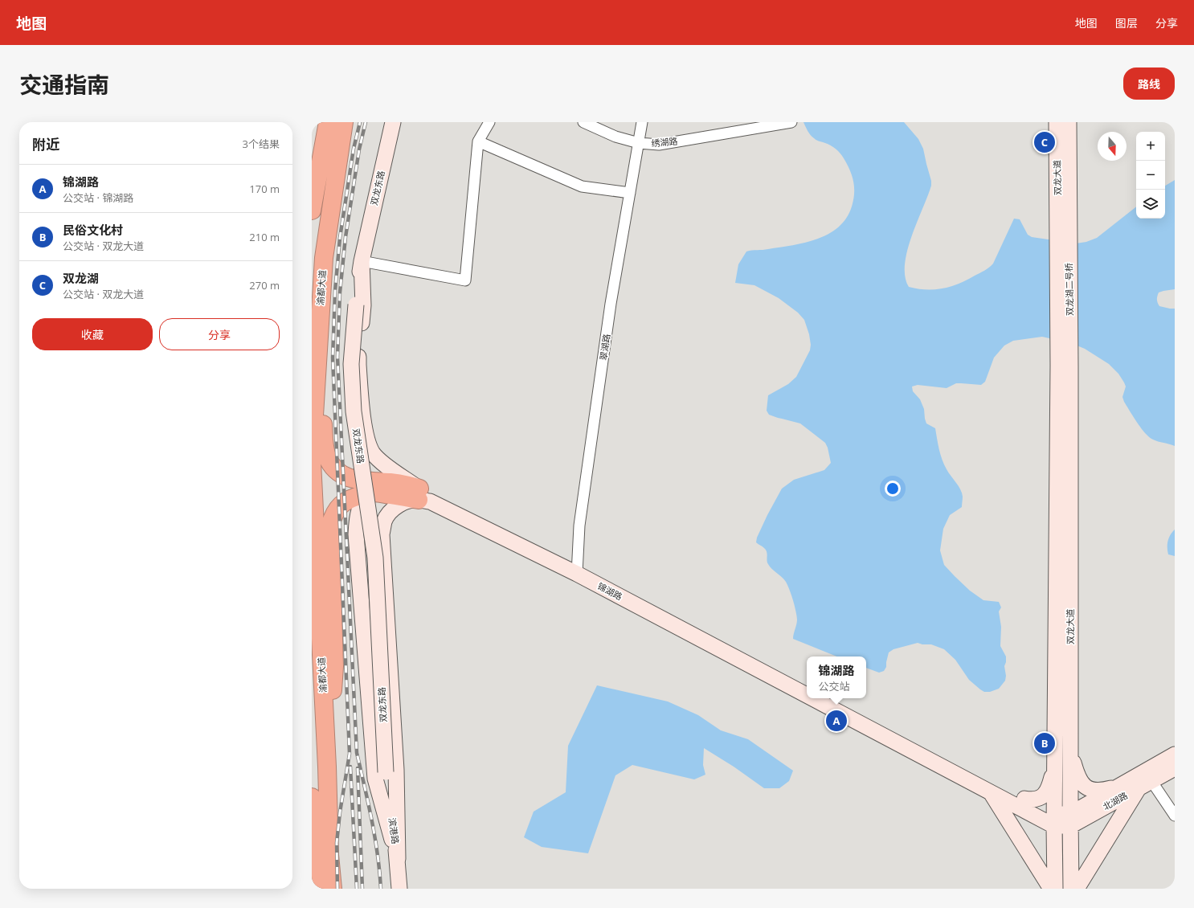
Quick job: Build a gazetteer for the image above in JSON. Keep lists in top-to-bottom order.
{
  "streets": {
    "highway": ["渝都大道"],
    "street": [
      "绣湖路",
      "双龙大道",
      "双龙东路",
      "双龙湖二号桥",
      "翠湖路",
      "锦湖路",
      "北湖路",
      "滨港路"
    ]
  },
  "crossings": [
    ["绣湖路", "翠湖路"],
    ["双龙大道", "双龙湖二号桥"],
    ["双龙大道", "锦湖路"],
    ["双龙大道", "北湖路"],
    ["双龙东路", "锦湖路"],
    ["双龙东路", "滨港路"],
    ["翠湖路", "锦湖路"],
    ["锦湖路", "北湖路"]
  ],
  "north": "bottom",
  "page": {
    "header": "地图",
    "nav": ["地图", "图层", "分享"],
    "title": "交通指南",
    "buttons": [
      "路线",
      ["收藏", "分享"]
    ],
    "heading": ["附近", "3个结果"],
    "pins": ["C", "A", "B"],
    "map_buttons": ["+", "−"],
    "list": [
      {
        "mark": "A",
        "name": "锦湖路",
        "note": "公交站 · 锦湖路",
        "value": "170 m"
      },
      {
        "mark": "B",
        "name": "民俗文化村",
        "note": "公交站 · 双龙大道",
        "value": "210 m"
      },
      {
        "mark": "C",
        "name": "双龙湖",
        "note": "公交站 · 双龙大道",
        "value": "270 m"
      }
    ],
    "popup": ["锦湖路", "公交站"]
  }
}
